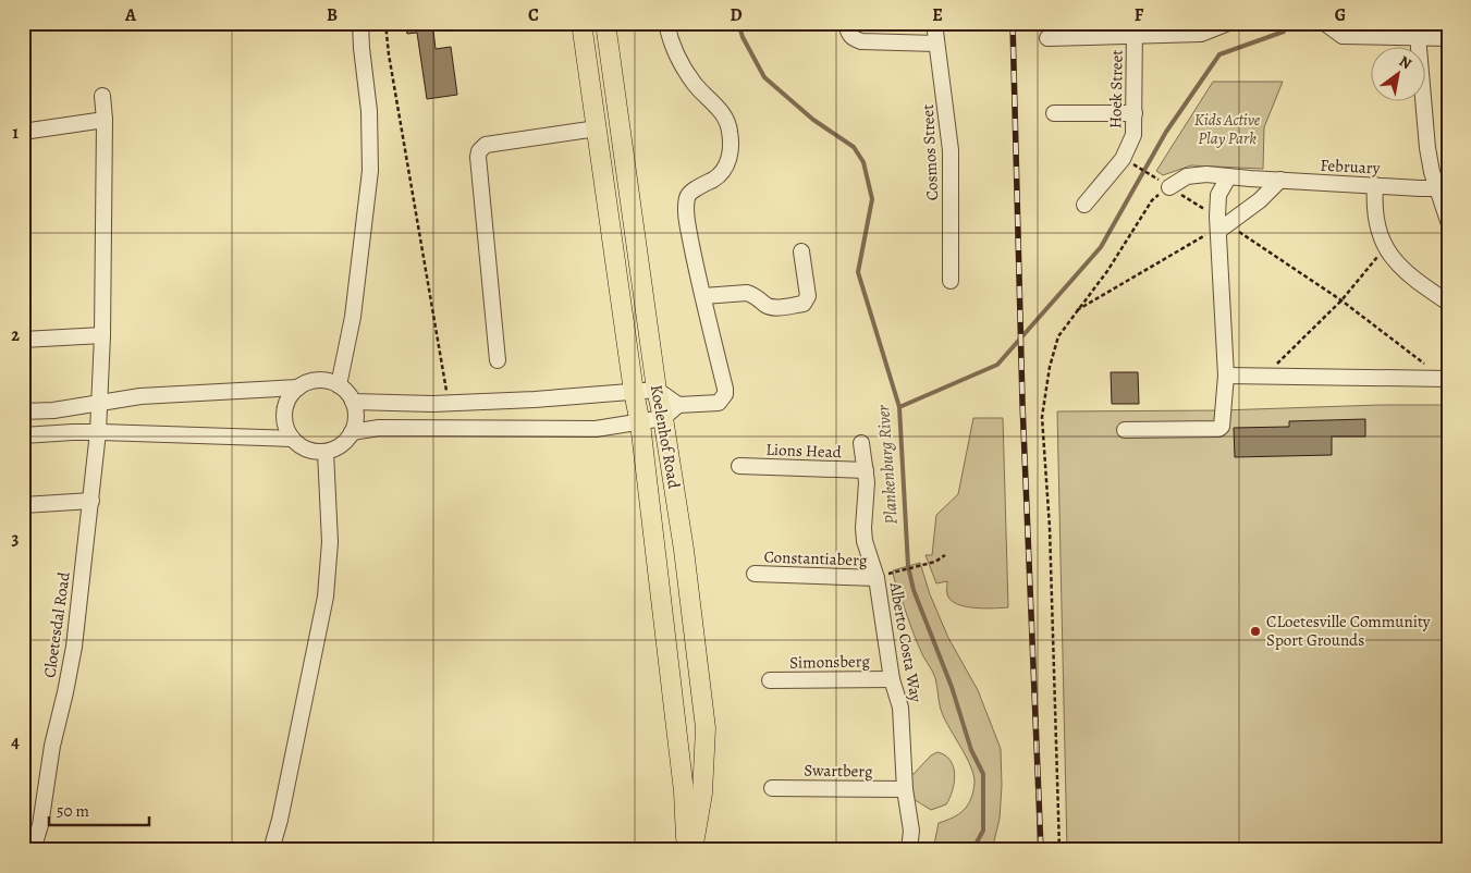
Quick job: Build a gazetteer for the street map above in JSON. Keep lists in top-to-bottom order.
{
  "streets": {
    "main road": ["Koelenhof Road"],
    "street": [
      "Hoek Street",
      "Cosmos Street",
      "February",
      "Lions Head",
      "Constantiaberg",
      "Cloetesdal Road",
      "Alberto Costa Way",
      "Simonsberg",
      "Swartberg"
    ]
  },
  "crossings": [
    ["Lions Head", "Alberto Costa Way"],
    ["Constantiaberg", "Alberto Costa Way"],
    ["Alberto Costa Way", "Simonsberg"],
    ["Alberto Costa Way", "Swartberg"]
  ],
  "water": ["Plankenburg River"],
  "parks": ["Kids Active Play Park"],
  "places": ["CLoetesville Community Sport Grounds"],
  "scale_bar": "50 m",
  "north": "top right",
  "grid": {
    "columns": [
      "A",
      "B",
      "C",
      "D",
      "E",
      "F",
      "G"
    ],
    "rows": [
      "1",
      "2",
      "3",
      "4"
    ]
  }
}
